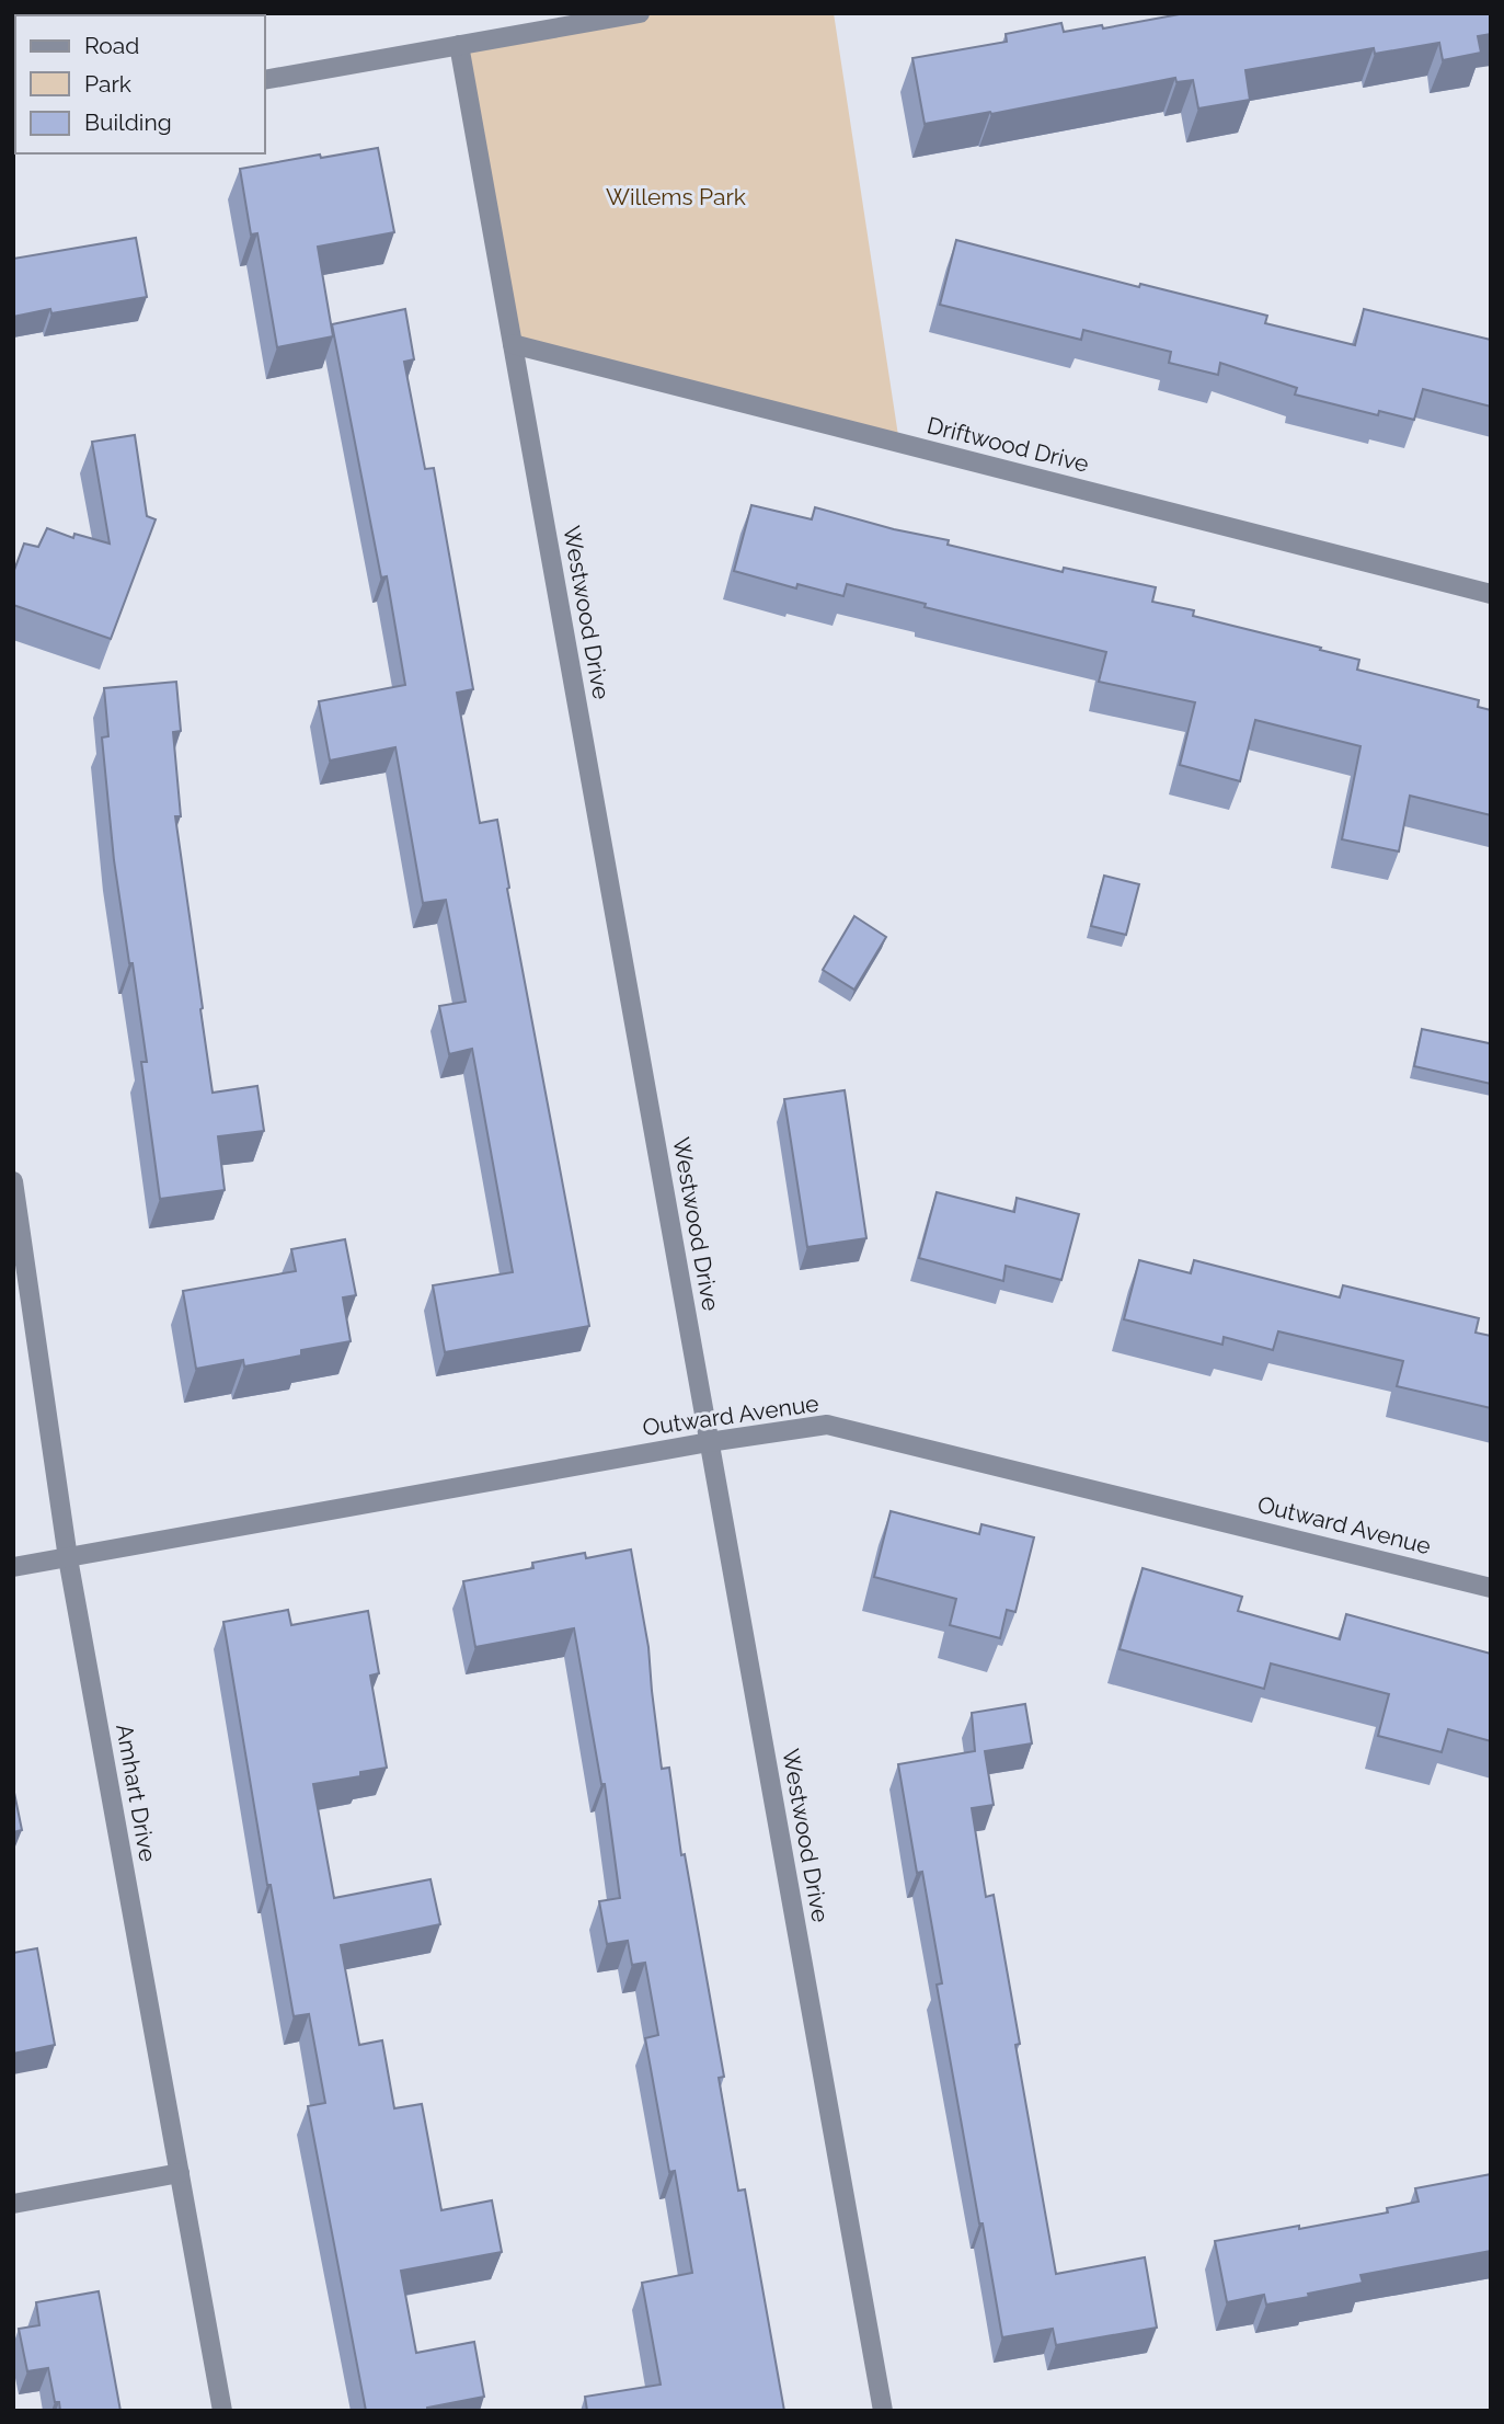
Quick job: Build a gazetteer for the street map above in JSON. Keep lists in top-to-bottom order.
{
  "streets": {
    "street": [
      "Driftwood Drive",
      "Westwood Drive",
      "Outward Avenue",
      "Amhart Drive"
    ]
  },
  "crossings": [
    ["Driftwood Drive", "Westwood Drive"],
    ["Westwood Drive", "Outward Avenue"],
    ["Outward Avenue", "Amhart Drive"]
  ],
  "parks": ["Willems Park"],
  "legend": ["Road", "Park", "Building"]
}
